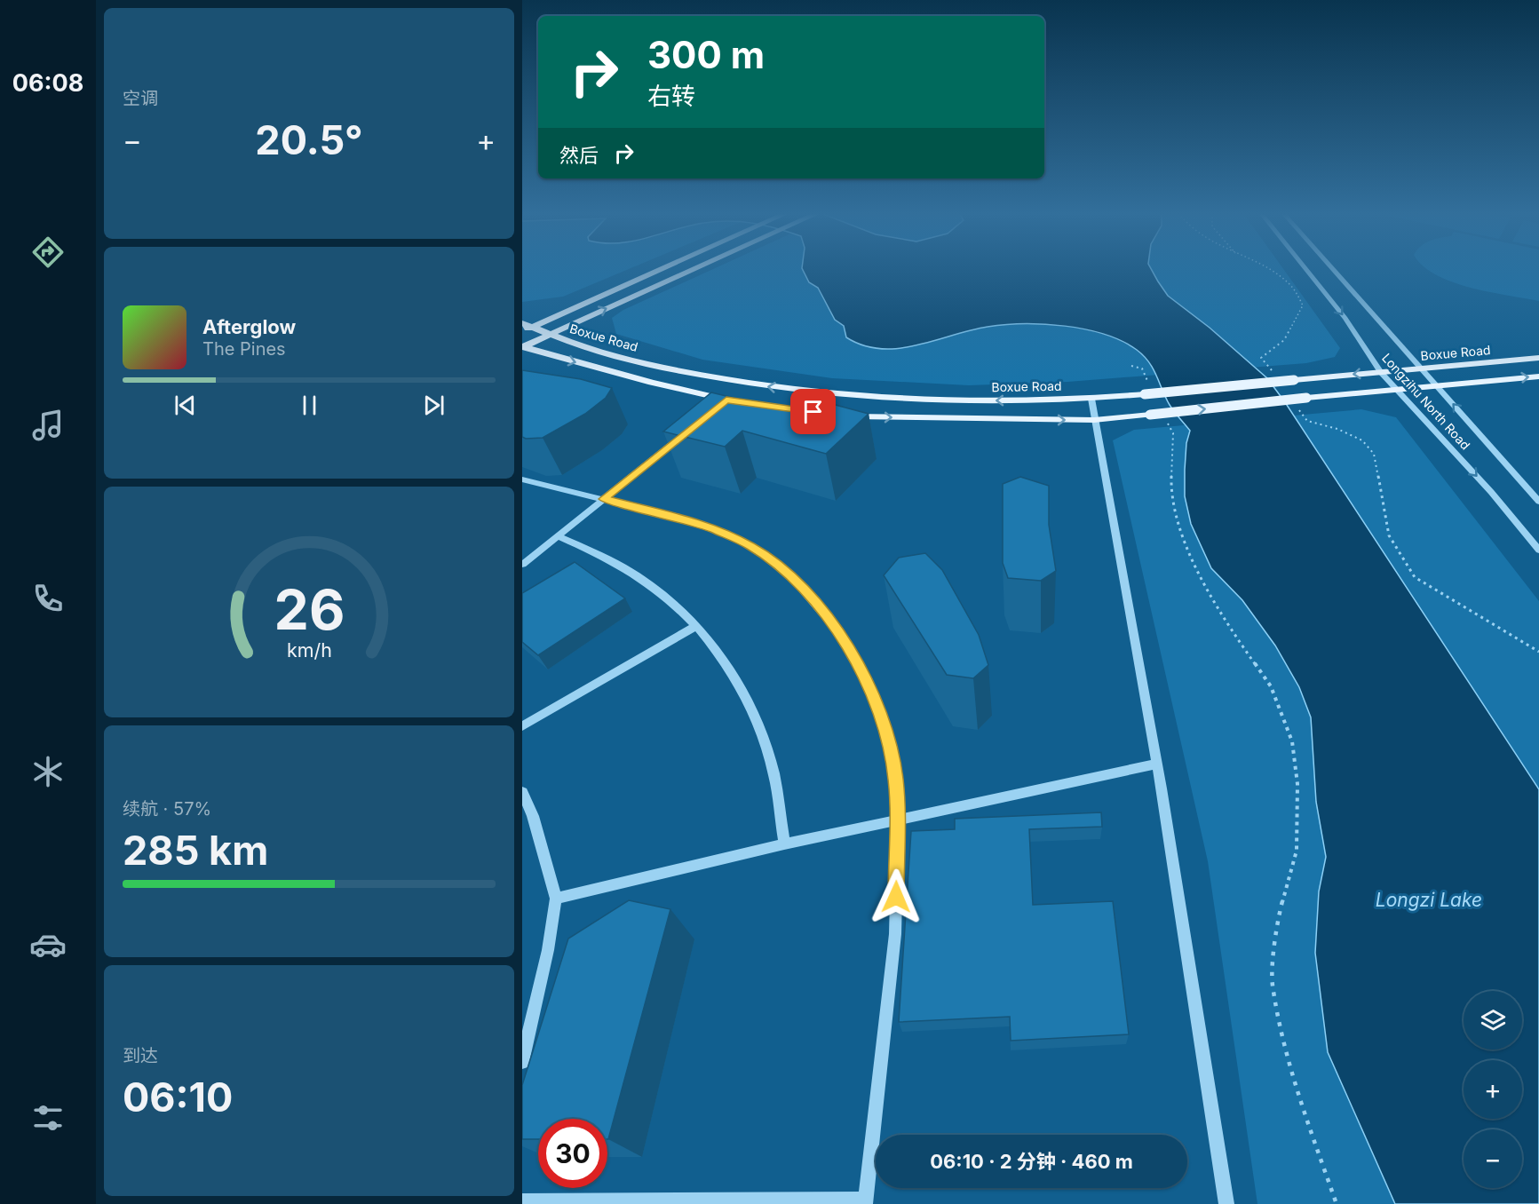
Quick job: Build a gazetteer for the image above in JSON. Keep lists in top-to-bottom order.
{
  "streets": {
    "main road": ["Boxue Road"],
    "street": ["Longzihu North Road"]
  },
  "crossings": [
    ["Boxue Road", "Longzihu North Road"]
  ],
  "water": ["Longzi Lake"],
  "page": {
    "tabs": "06:08",
    "tile": [
      "空调",
      ["续航 · 57%", "285 km"],
      ["到达", "06:10"]
    ],
    "turn": ["300 m", "右转"],
    "heat": ["−", "20.5°", "+"],
    "then": "然后",
    "song": ["Afterglow", "The Pines"],
    "map_buttons": ["+", "−"],
    "limit": "30",
    "trip": "06:10 · 2 分钟 · 460 m",
    "gauge": ["26", "km/h"]
  }
}
